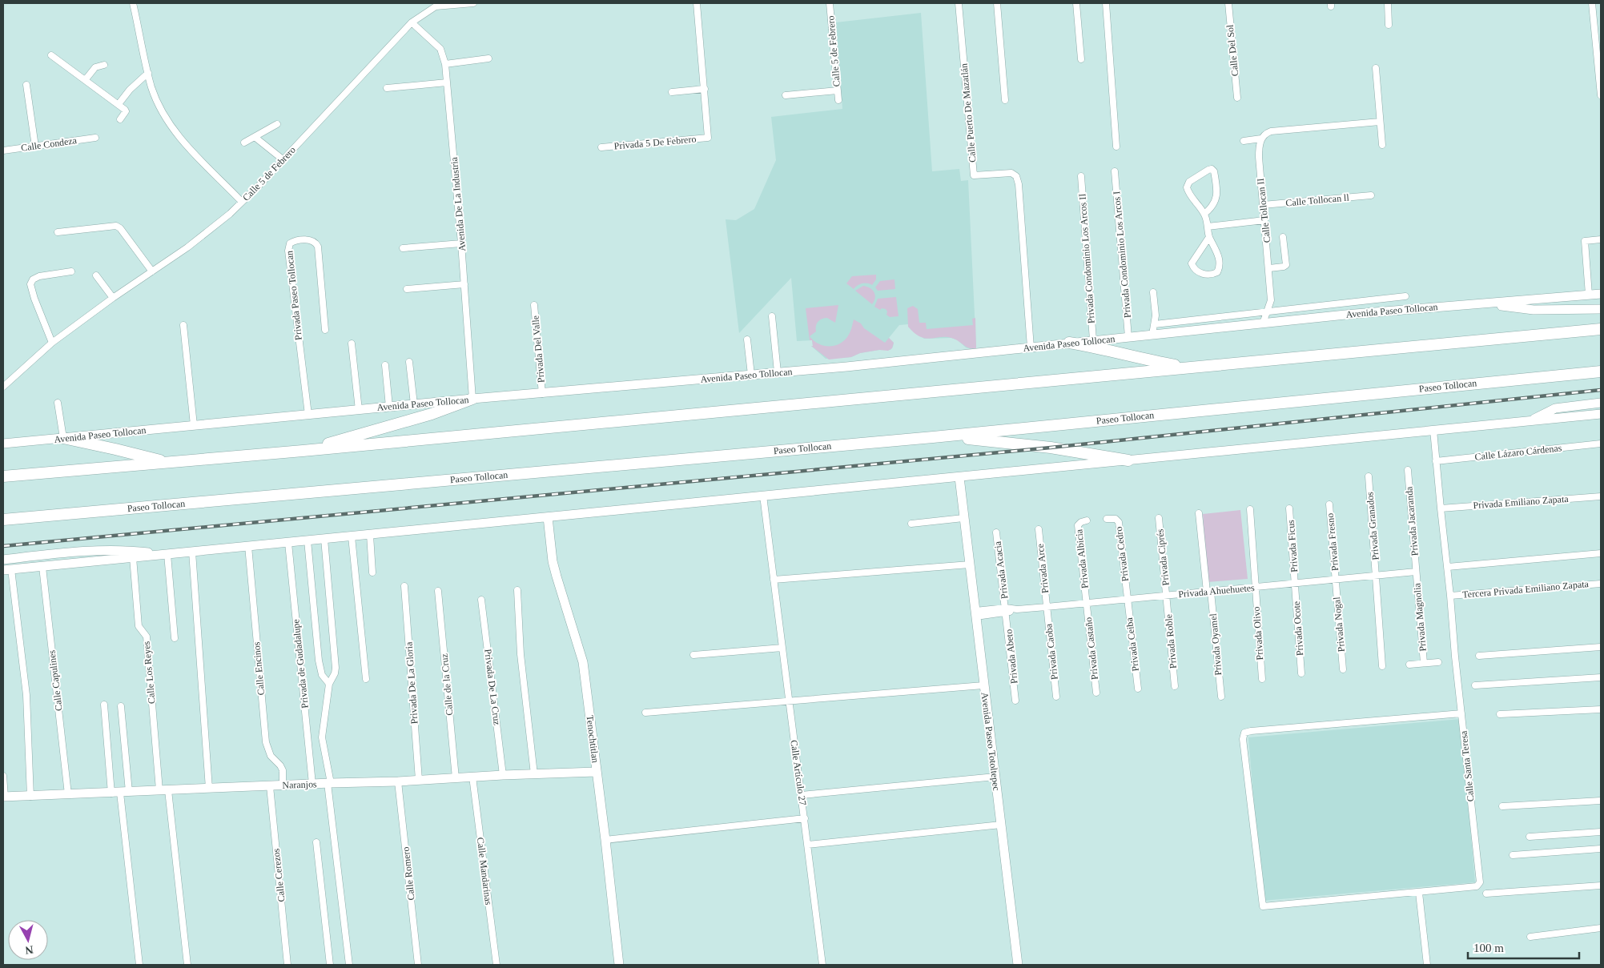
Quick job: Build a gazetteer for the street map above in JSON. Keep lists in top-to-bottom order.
{
  "streets": {
    "highway": ["Paseo Tollocan"],
    "main road": [
      "Avenida Paseo Tollocan",
      "Tenochtitlan",
      "Avenida Paseo Totoltepec",
      "Naranjos"
    ],
    "street": [
      "Calle Del Sol",
      "Calle 5 de Febrero",
      "Calle Puerto De Mazatlán",
      "Privada 5 De Febrero",
      "Calle Condeza",
      "Calle Tollocan ll",
      "Avenida De La Industria",
      "Calle Tollocan II",
      "Privada Condominio Los Arcos I",
      "Privada Condominio Los Arcos II",
      "Privada Paseo Tollocan",
      "Privada Del Valle",
      "Calle Lázaro Cárdenas",
      "Privada Emiliano Zapata",
      "Privada Jacaranda",
      "Privada Granados",
      "Privada Fresno",
      "Privada Ficus",
      "Privada Cedro",
      "Privada Ciprés",
      "Privada Albicia",
      "Privada Arce",
      "Privada Acacia",
      "Tercera Privada Emiliano Zapata",
      "Privada Ahuehuetes",
      "Privada Magnolia",
      "Privada Nogal",
      "Privada Ocote",
      "Privada Olivo",
      "Privada Roble",
      "Privada Ceiba",
      "Privada Oyamel",
      "Privada Castaño",
      "Privada Caoba",
      "Privada Abeto",
      "Privada de Gudadalupe",
      "Calle Encinos",
      "Calle Los Reyes",
      "Calle Capulines",
      "Privada De La Gloria",
      "Calle de la Cruz",
      "Privada De La Cruz",
      "Calle Santa Teresa",
      "Calle Artículo 27",
      "Calle Mandarinas",
      "Calle Romero",
      "Calle Cerezos"
    ]
  },
  "crossings": [
    ["Calle 5 de Febrero", "Avenida De La Industria"],
    ["Calle Puerto De Mazatlán", "Avenida Paseo Tollocan"],
    ["Calle Tollocan ll", "Calle Tollocan II"],
    ["Avenida De La Industria", "Avenida Paseo Tollocan"],
    ["Calle Tollocan II", "Avenida Paseo Tollocan"],
    ["Privada Condominio Los Arcos I", "Avenida Paseo Tollocan"],
    ["Privada Condominio Los Arcos II", "Avenida Paseo Tollocan"],
    ["Privada Paseo Tollocan", "Avenida Paseo Tollocan"],
    ["Avenida Paseo Tollocan", "Privada Del Valle"],
    ["Calle Lázaro Cárdenas", "Calle Santa Teresa"],
    ["Privada Emiliano Zapata", "Calle Santa Teresa"],
    ["Privada Jacaranda", "Privada Ahuehuetes"],
    ["Privada Jacaranda", "Privada Magnolia"],
    ["Privada Granados", "Privada Ahuehuetes"],
    ["Privada Fresno", "Privada Ahuehuetes"],
    ["Privada Fresno", "Privada Nogal"],
    ["Privada Ficus", "Privada Ahuehuetes"],
    ["Privada Ficus", "Privada Ocote"],
    ["Privada Cedro", "Privada Ahuehuetes"],
    ["Privada Cedro", "Privada Ceiba"],
    ["Privada Ciprés", "Privada Ahuehuetes"],
    ["Privada Ciprés", "Privada Roble"],
    ["Privada Albicia", "Privada Ahuehuetes"],
    ["Privada Albicia", "Privada Castaño"],
    ["Privada Arce", "Privada Ahuehuetes"],
    ["Privada Arce", "Privada Caoba"],
    ["Privada Acacia", "Privada Ahuehuetes"],
    ["Privada Acacia", "Privada Abeto"],
    ["Tercera Privada Emiliano Zapata", "Calle Santa Teresa"],
    ["Privada Ahuehuetes", "Privada Magnolia"],
    ["Privada Ahuehuetes", "Privada Nogal"],
    ["Privada Ahuehuetes", "Privada Ocote"],
    ["Privada Ahuehuetes", "Privada Olivo"],
    ["Privada Ahuehuetes", "Privada Roble"],
    ["Privada Ahuehuetes", "Privada Ceiba"],
    ["Privada Ahuehuetes", "Privada Oyamel"],
    ["Privada Ahuehuetes", "Privada Castaño"],
    ["Privada Ahuehuetes", "Privada Caoba"],
    ["Privada Ahuehuetes", "Privada Abeto"],
    ["Privada Ahuehuetes", "Avenida Paseo Totoltepec"],
    ["Privada de Gudadalupe", "Naranjos"],
    ["Calle Encinos", "Naranjos"],
    ["Calle Los Reyes", "Naranjos"],
    ["Calle Capulines", "Naranjos"],
    ["Privada De La Gloria", "Naranjos"],
    ["Calle de la Cruz", "Naranjos"],
    ["Privada De La Cruz", "Naranjos"],
    ["Tenochtitlan", "Naranjos"],
    ["Naranjos", "Calle Mandarinas"],
    ["Naranjos", "Calle Romero"],
    ["Naranjos", "Calle Cerezos"]
  ],
  "scale_bar": "100 m",
  "north": "bottom"
}
